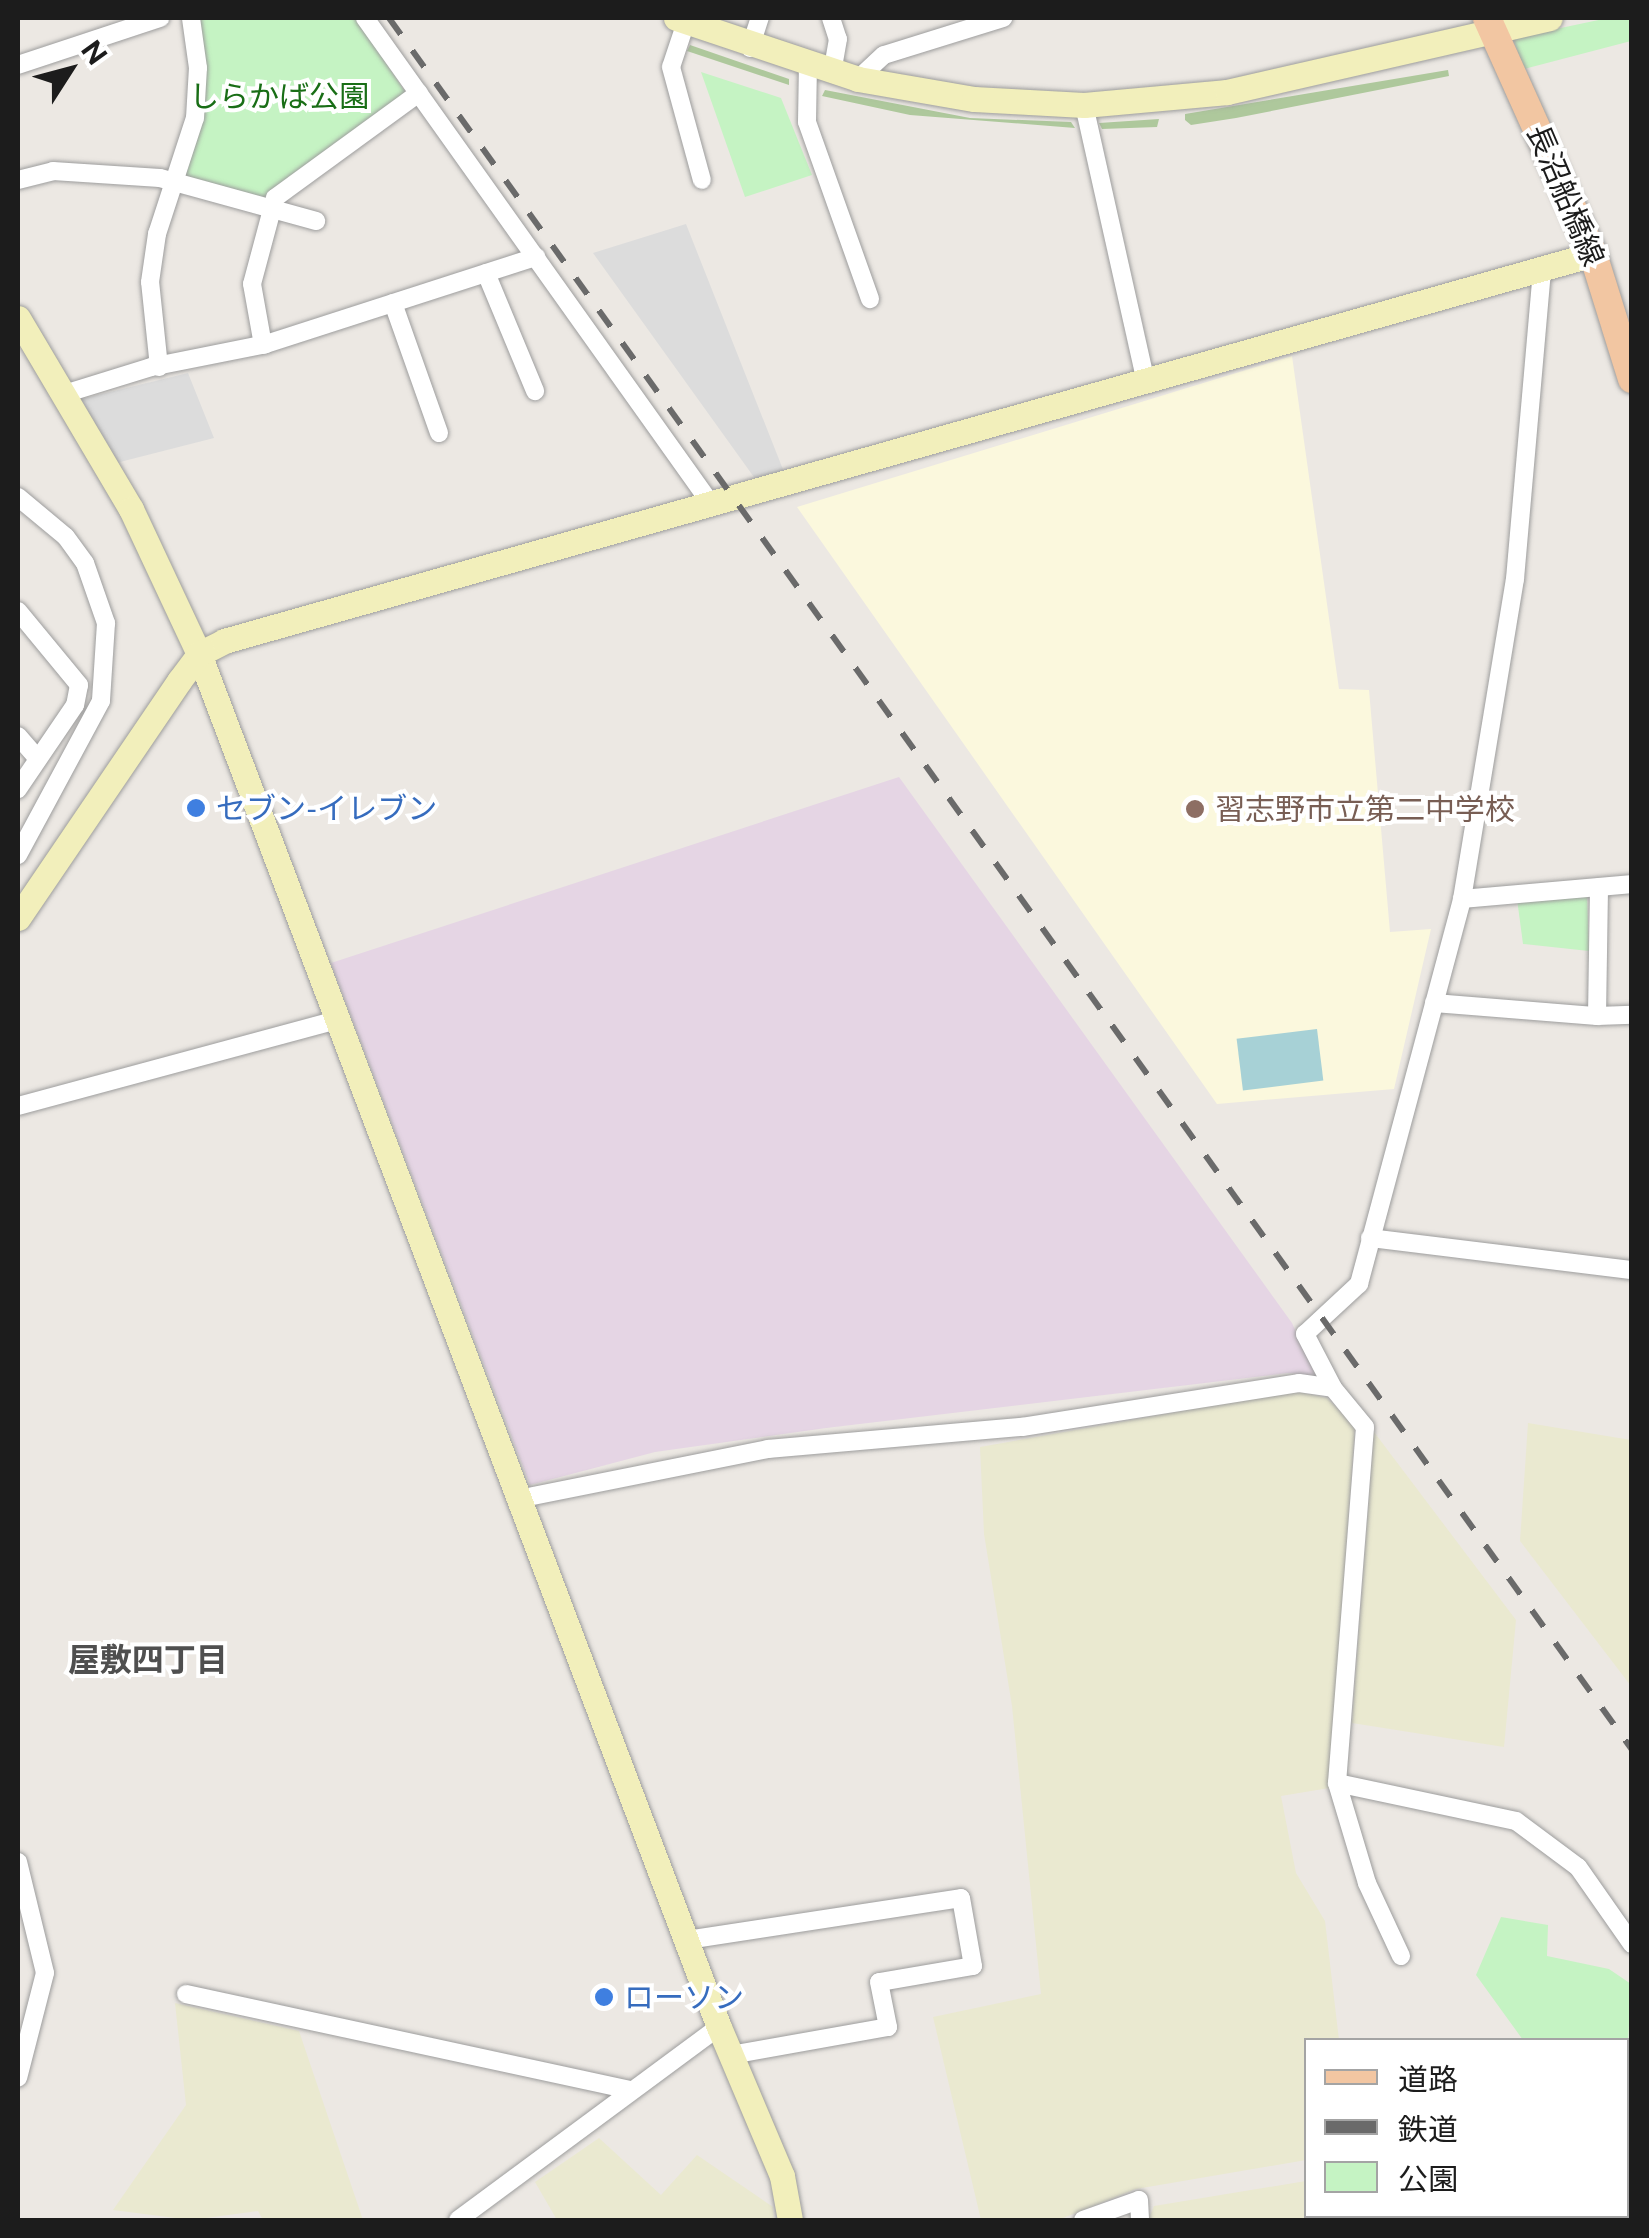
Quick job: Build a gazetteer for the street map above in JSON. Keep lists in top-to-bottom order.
{
  "streets": {
    "main road": ["長沼船橋線"]
  },
  "districts": ["屋敷四丁目"],
  "parks": ["しらかば公園"],
  "places": ["セブン-イレブン", "習志野市立第二中学校", "ローソン"],
  "legend": ["道路", "鉄道", "公園"],
  "north": "top right"
}
